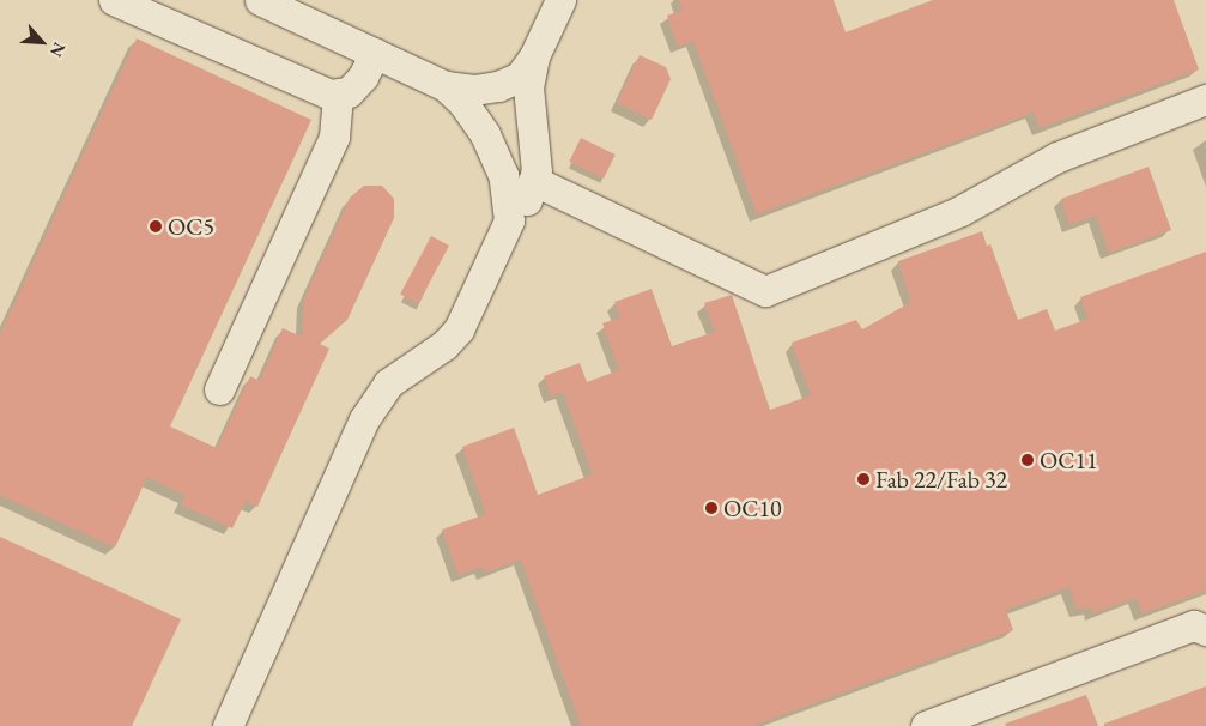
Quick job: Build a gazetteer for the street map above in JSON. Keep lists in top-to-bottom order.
{
  "places": [
    "OC5",
    "OC11",
    "Fab 22/Fab 32",
    "OC10"
  ],
  "north": "bottom right"
}
